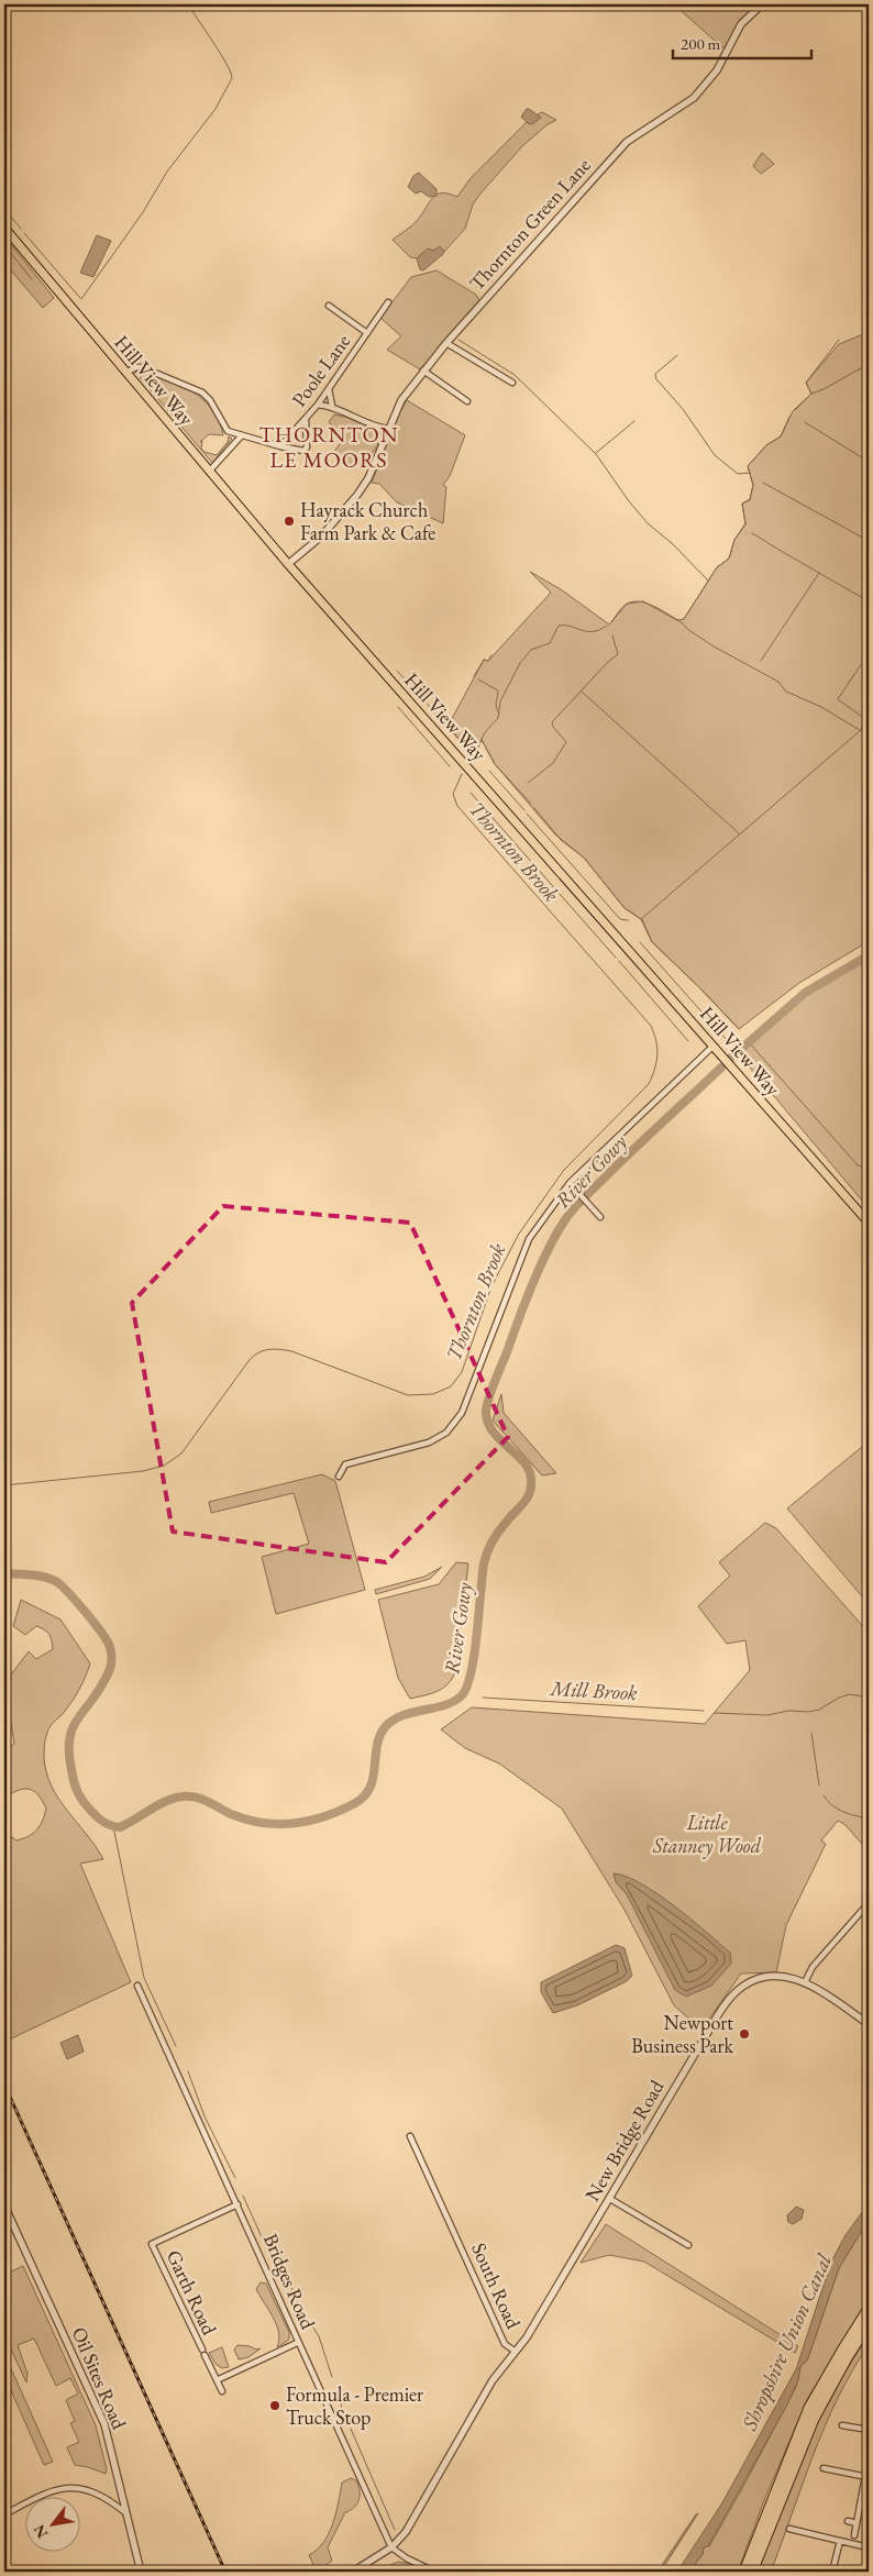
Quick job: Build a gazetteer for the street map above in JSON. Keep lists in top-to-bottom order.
{
  "streets": {
    "main road": ["Hill View Way"],
    "street": [
      "Thornton Green Lane",
      "Poole Lane",
      "New Bridge Road",
      "Bridges Road",
      "South Road",
      "Garth Road",
      "Oil Sites Road"
    ]
  },
  "crossings": [
    ["Thornton Green Lane", "Hill View Way"],
    ["New Bridge Road", "South Road"],
    ["Bridges Road", "South Road"],
    ["Bridges Road", "Garth Road"]
  ],
  "districts": ["THORNTON LE MOORS"],
  "water": [
    "Thornton Brook",
    "River Gowy",
    "Mill Brook",
    "Shropshire Union Canal"
  ],
  "parks": ["Little Stanney Wood"],
  "places": ["Hayrack Church Farm Park & Cafe", "Newport Business Park", "Formula - Premier Truck Stop"],
  "scale_bar": "200 m",
  "north": "bottom left"
}
